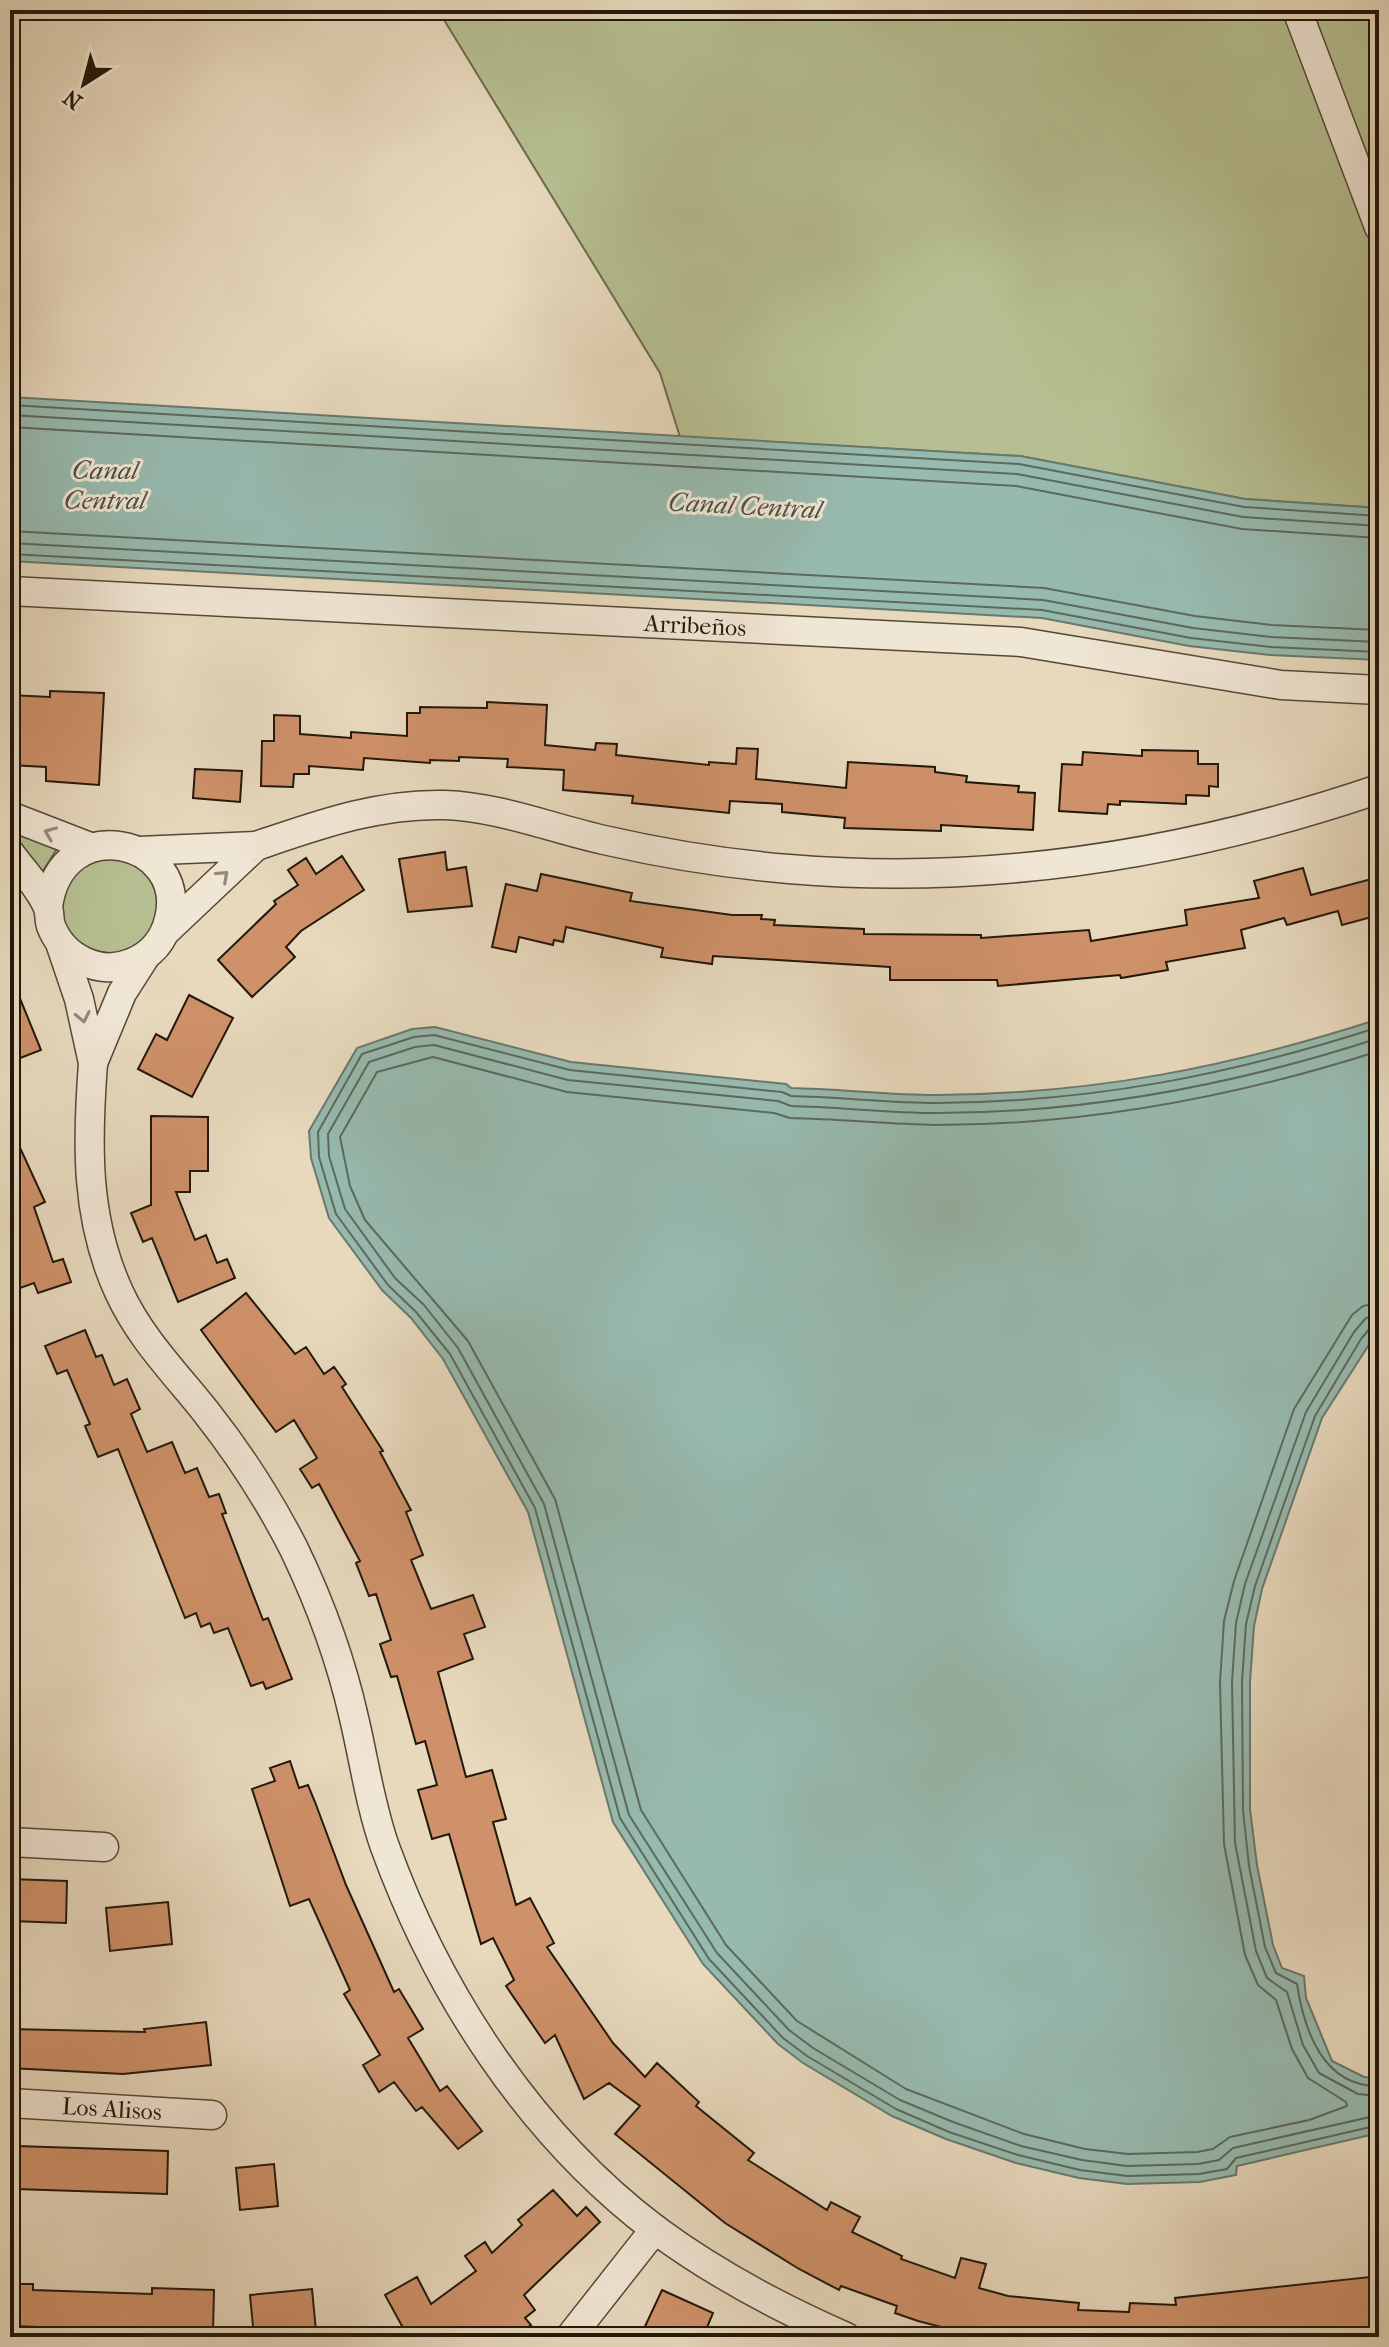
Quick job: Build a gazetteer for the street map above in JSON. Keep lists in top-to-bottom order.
{
  "streets": {
    "street": ["Arribeños", "Los Alisos"]
  },
  "water": ["Canal Central"],
  "north": "bottom left"
}
